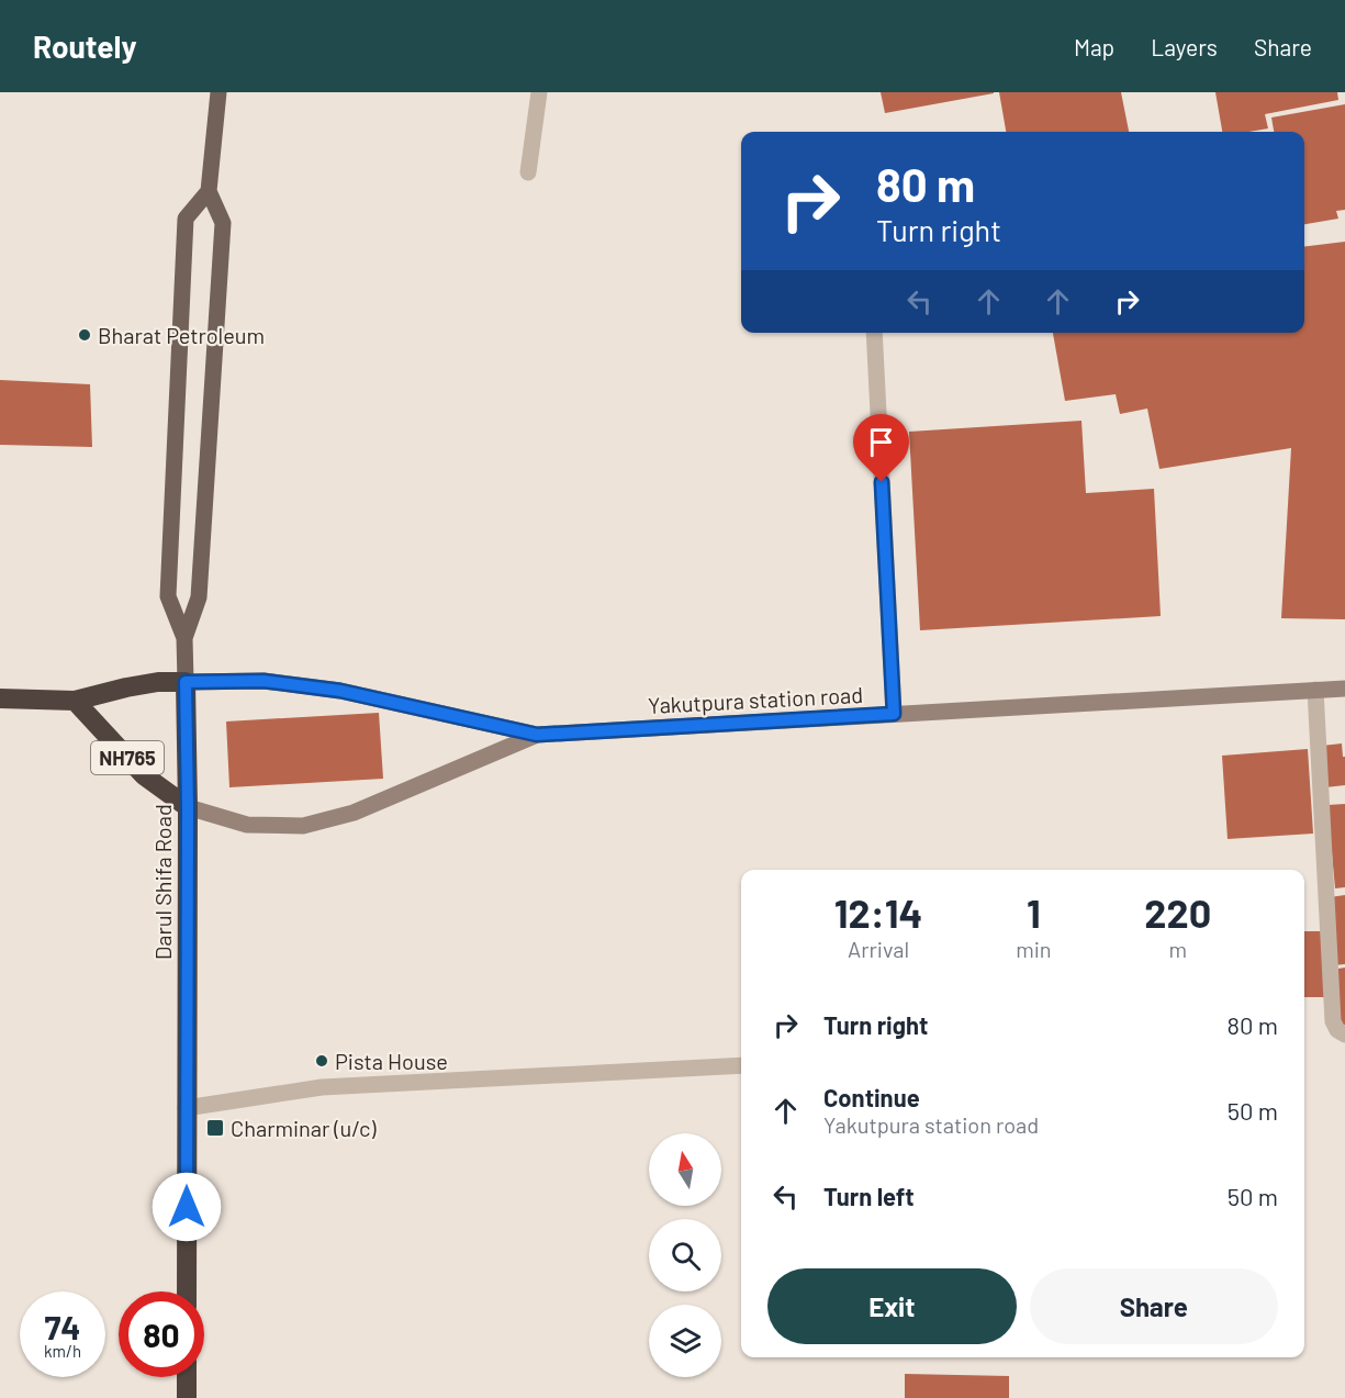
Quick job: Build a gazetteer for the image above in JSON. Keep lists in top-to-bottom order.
{
  "streets": {
    "highway": ["NH765", "Darul Shifa Road"],
    "street": ["Yakutpura station road"]
  },
  "crossings": [
    ["Yakutpura station road", "NH765"],
    ["Yakutpura station road", "Darul Shifa Road"],
    ["NH765", "Darul Shifa Road"]
  ],
  "places": {
    "other": ["Bharat Petroleum", "Pista House"],
    "transit": ["Charminar (u/c)"]
  },
  "north": "top",
  "page": {
    "header": "Routely",
    "nav": ["Map", "Layers", "Share"],
    "turn": ["80 m", "Turn right"],
    "eta": [
      "12:14",
      "Arrival",
      "1",
      "min",
      "220",
      "m"
    ],
    "list": [
      {
        "name": "Turn right",
        "value": "80 m"
      },
      {
        "name": "Continue",
        "note": "Yakutpura station road",
        "value": "50 m"
      },
      {
        "name": "Turn left",
        "value": "50 m"
      }
    ],
    "buttons": ["Exit", "Share"],
    "speed": "74 km/h",
    "limit": "80"
  }
}
